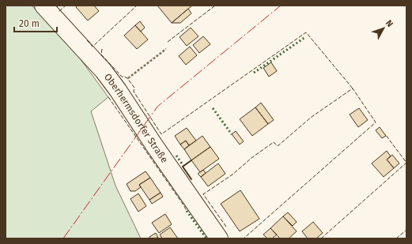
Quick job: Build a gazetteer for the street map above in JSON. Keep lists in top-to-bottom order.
{
  "streets": {
    "street": ["Oberhermsdorfer Straße"]
  },
  "scale_bar": "20 m",
  "north": "top right"
}
